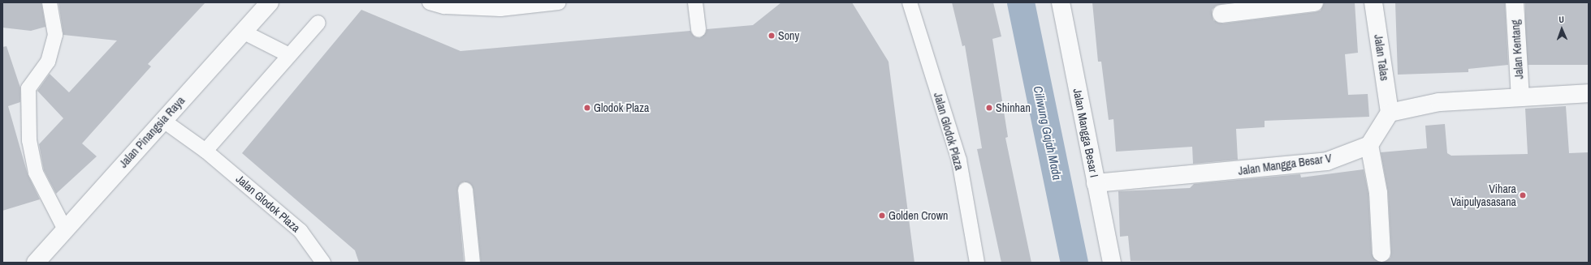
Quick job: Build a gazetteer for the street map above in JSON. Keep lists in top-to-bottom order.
{
  "streets": {
    "street": [
      "Jalan Kentang",
      "Jalan Talas",
      "Jalan Pinangsia Raya",
      "Jalan Mangga Besar I",
      "Jalan Mangga Besar V"
    ],
    "lane": ["Jalan Glodok Plaza"]
  },
  "crossings": [
    ["Jalan Glodok Plaza", "Jalan Pinangsia Raya"],
    ["Jalan Mangga Besar I", "Jalan Mangga Besar V"]
  ],
  "water": ["Ciliwung Gajah Mada"],
  "places": [
    "Sony",
    "Glodok Plaza",
    "Shinhan",
    "Vihara Vaipulyasasana",
    "Golden Crown"
  ],
  "north": "top"
}
